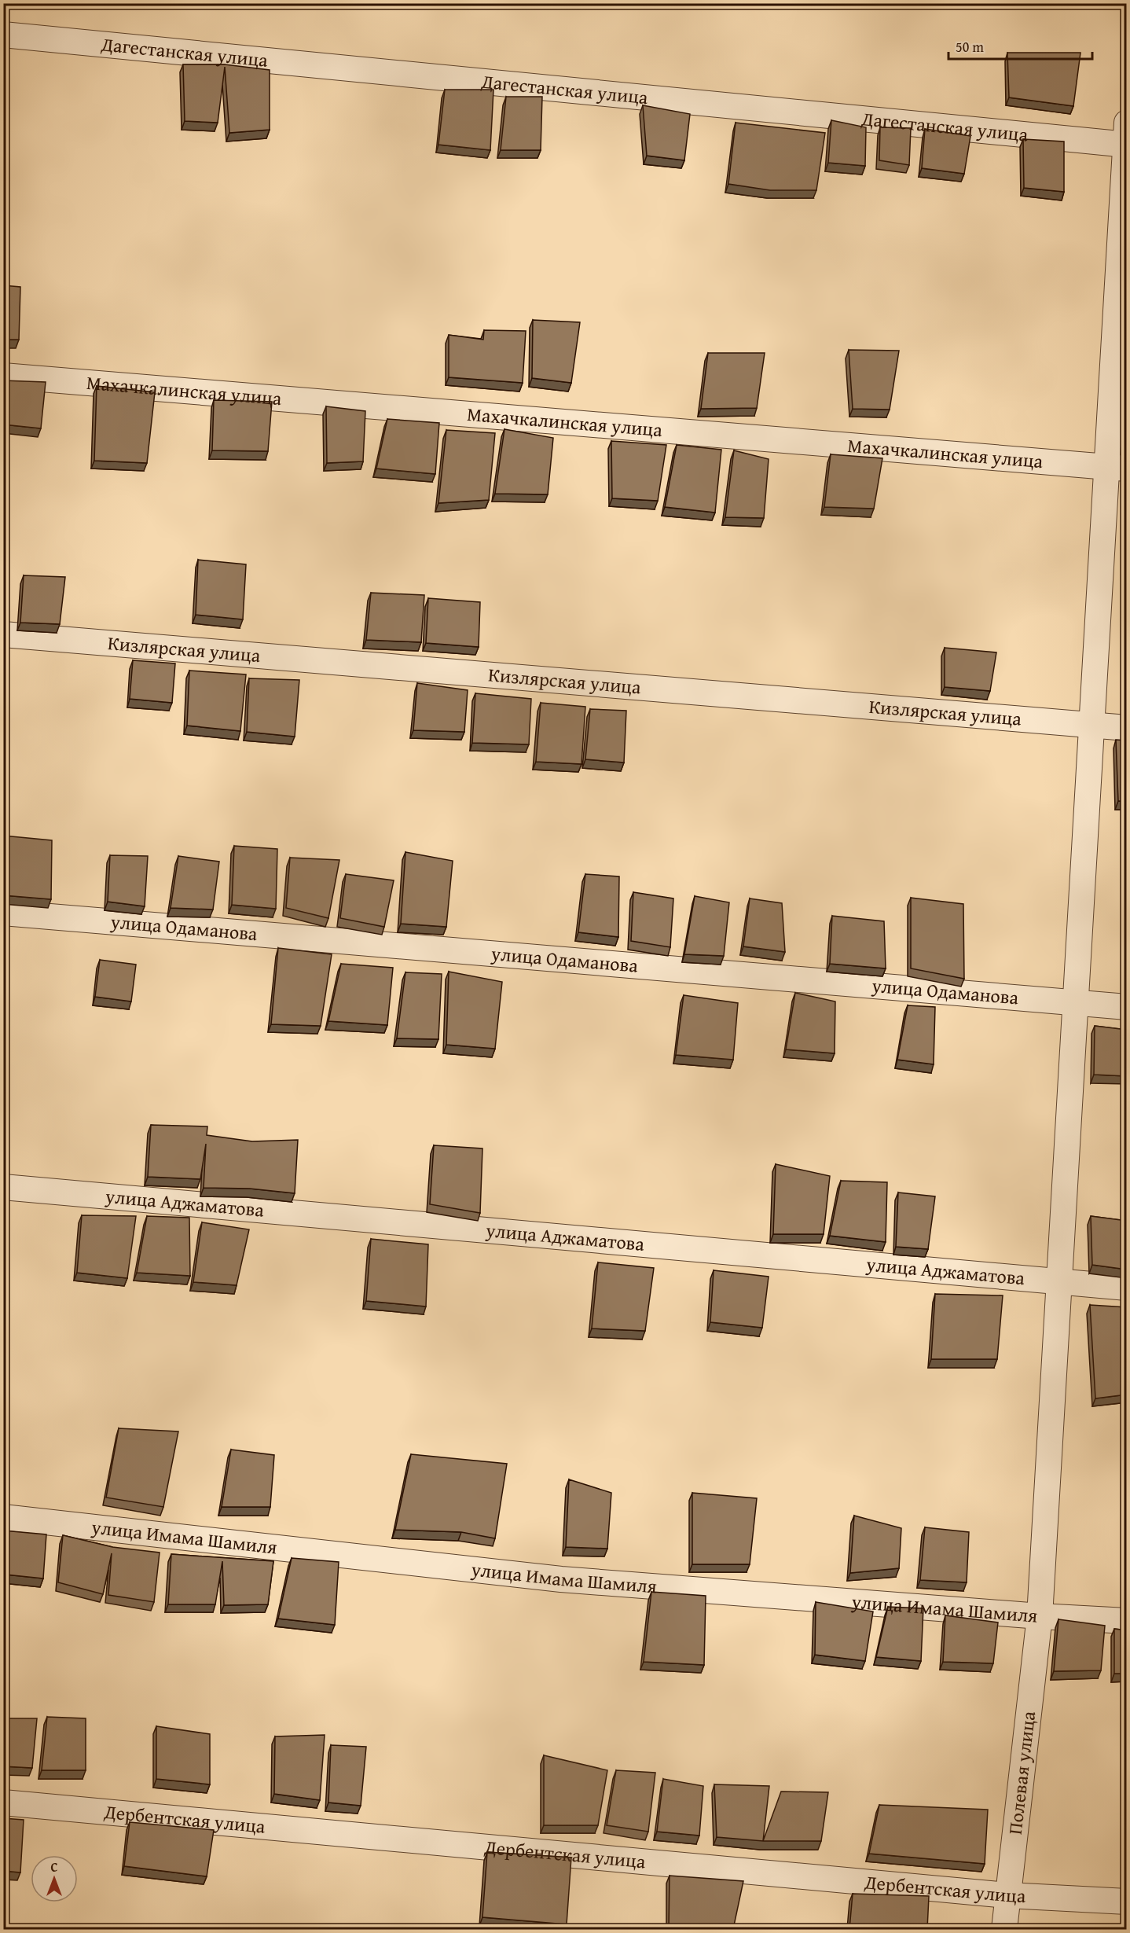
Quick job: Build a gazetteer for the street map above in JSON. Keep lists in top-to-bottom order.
{
  "streets": {
    "street": [
      "Дагестанская улица",
      "Махачкалинская улица",
      "Кизлярская улица",
      "улица Одаманова",
      "улица Аджаматова",
      "улица Имама Шамиля",
      "Полевая улица",
      "Дербентская улица"
    ]
  },
  "crossings": [
    ["Дагестанская улица", "Полевая улица"],
    ["Махачкалинская улица", "Полевая улица"],
    ["Кизлярская улица", "Полевая улица"],
    ["улица Одаманова", "Полевая улица"],
    ["улица Аджаматова", "Полевая улица"],
    ["улица Имама Шамиля", "Полевая улица"],
    ["Полевая улица", "Дербентская улица"]
  ],
  "scale_bar": "50 m",
  "north": "top"
}
